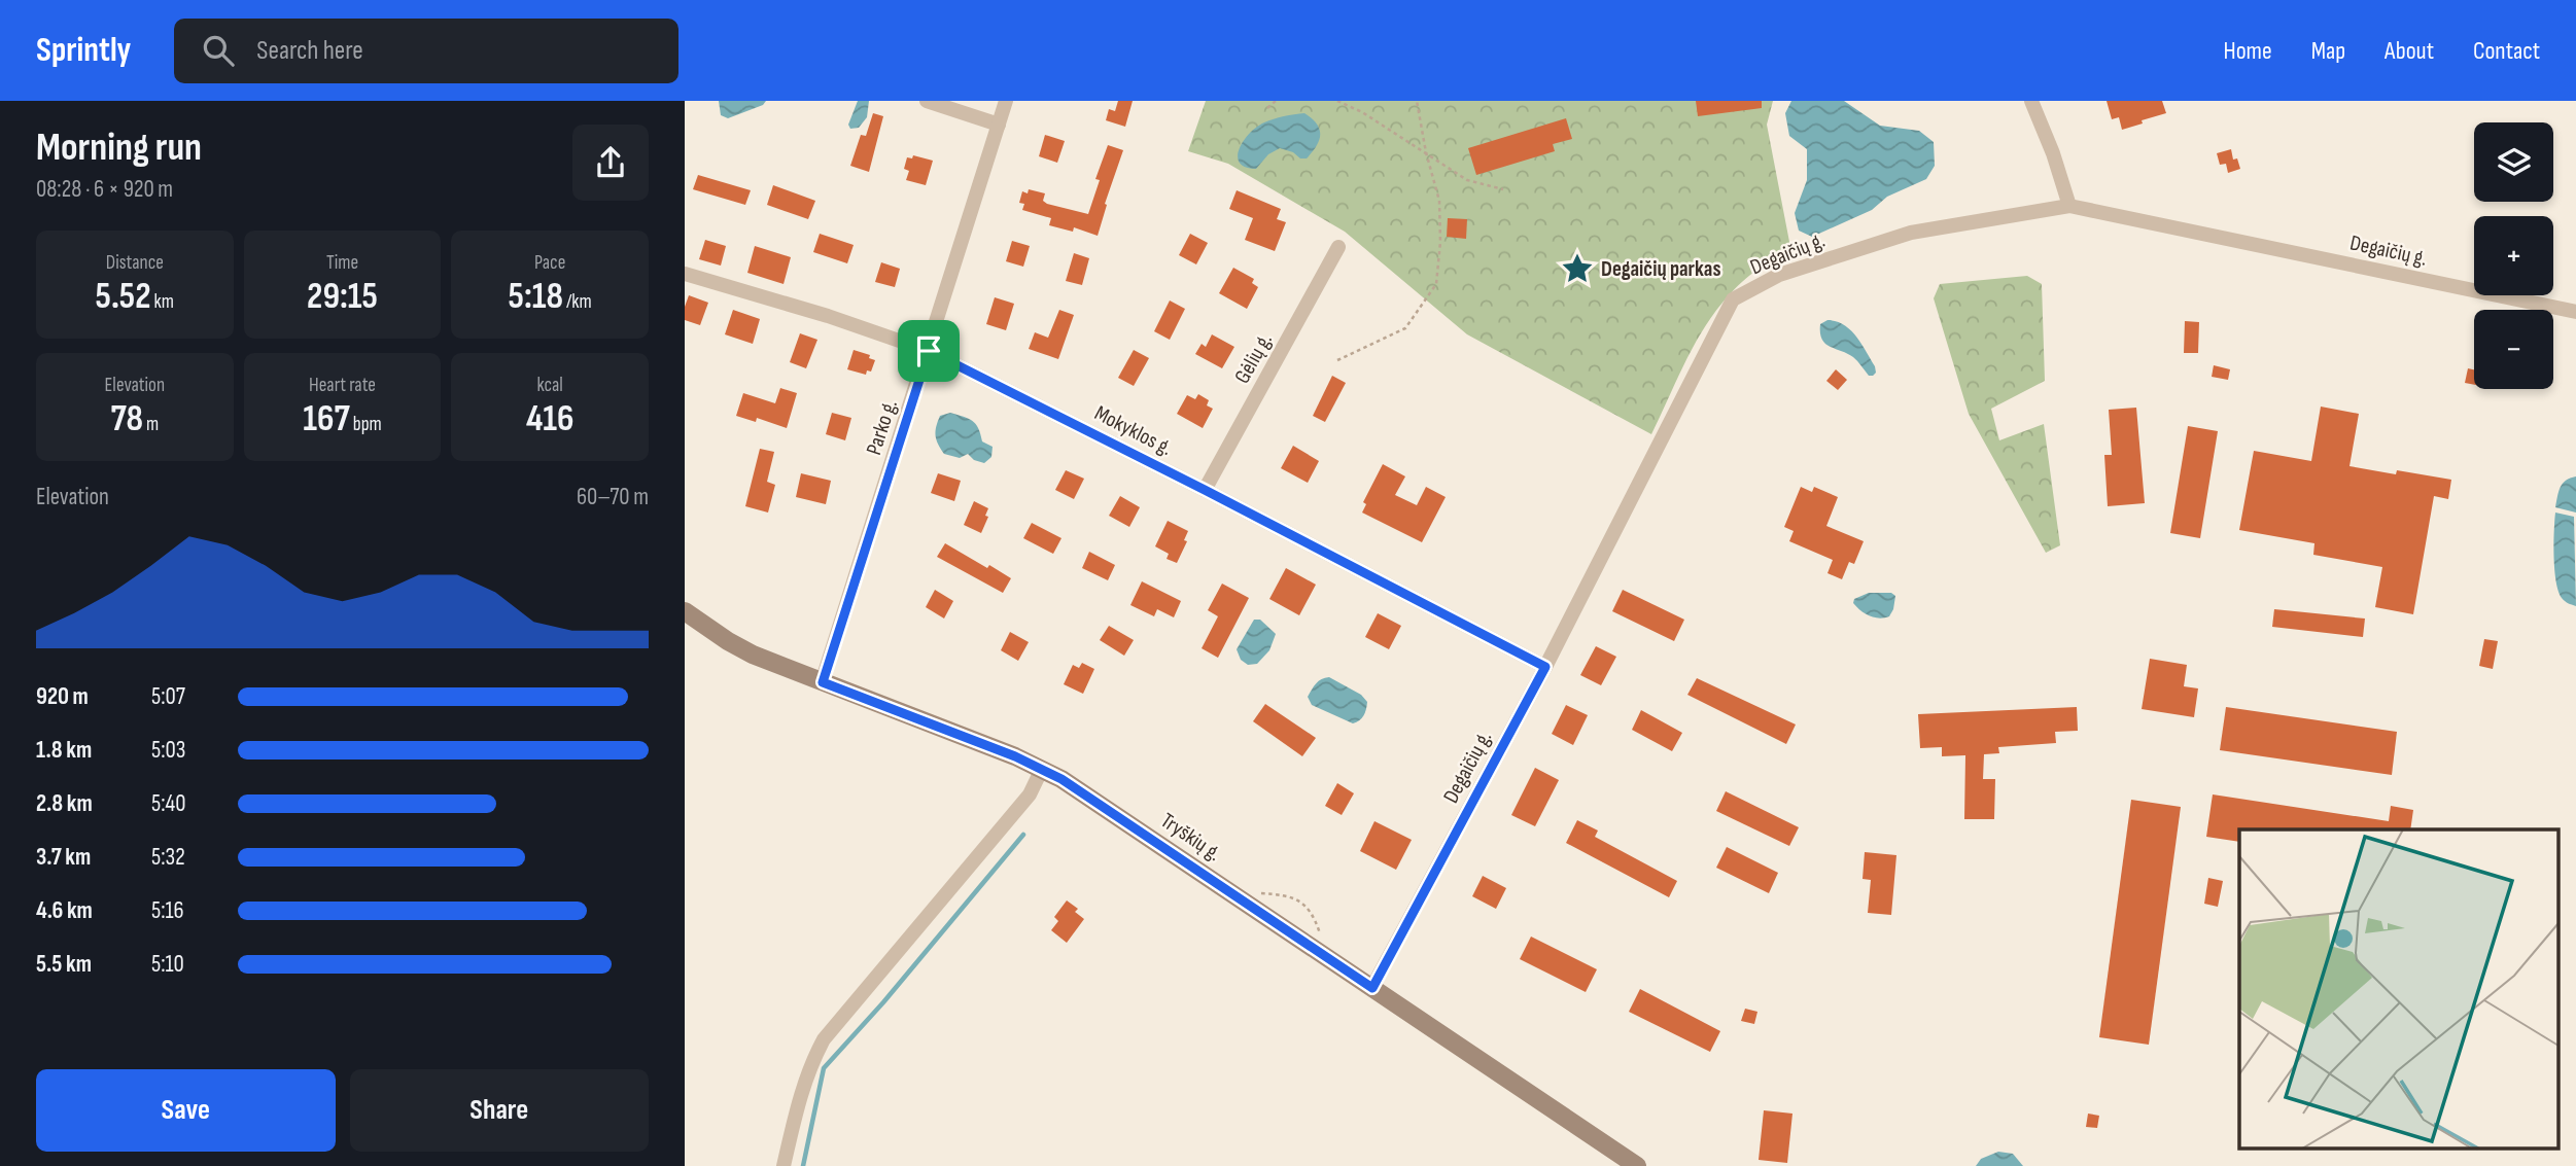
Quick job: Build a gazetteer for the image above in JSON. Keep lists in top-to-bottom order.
{
  "streets": {
    "main road": ["Tryškių g."],
    "street": [
      "Degaičių g.",
      "Gėlių g.",
      "Parko g.",
      "Mokyklos g."
    ]
  },
  "crossings": [
    ["Degaičių g.", "Mokyklos g."],
    ["Degaičių g.", "Tryškių g."],
    ["Gėlių g.", "Mokyklos g."],
    ["Parko g.", "Mokyklos g."],
    ["Parko g.", "Tryškių g."]
  ],
  "places": {
    "place": ["Degaičių parkas"]
  },
  "page": {
    "header": "Sprintly",
    "search": "Search here",
    "nav": [
      "Home",
      "Map",
      "About",
      "Contact"
    ],
    "heading": ["Morning run", "08:28 · 6 × 920 m"],
    "map_buttons": ["+", "−"],
    "stats": [
      ["Distance", "5.52 km"],
      ["Time", "29:15"],
      ["Pace", "5:18 /km"],
      ["Elevation", "78 m"],
      ["Heart rate", "167 bpm"],
      ["kcal", "416"]
    ],
    "chart": ["Elevation", "60–70 m"],
    "list": [
      {
        "name": "920 m",
        "note": "5:07"
      },
      {
        "name": "1.8 km",
        "note": "5:03"
      },
      {
        "name": "2.8 km",
        "note": "5:40"
      },
      {
        "name": "3.7 km",
        "note": "5:32"
      },
      {
        "name": "4.6 km",
        "note": "5:16"
      },
      {
        "name": "5.5 km",
        "note": "5:10"
      }
    ],
    "buttons": ["Save", "Share"]
  }
}
